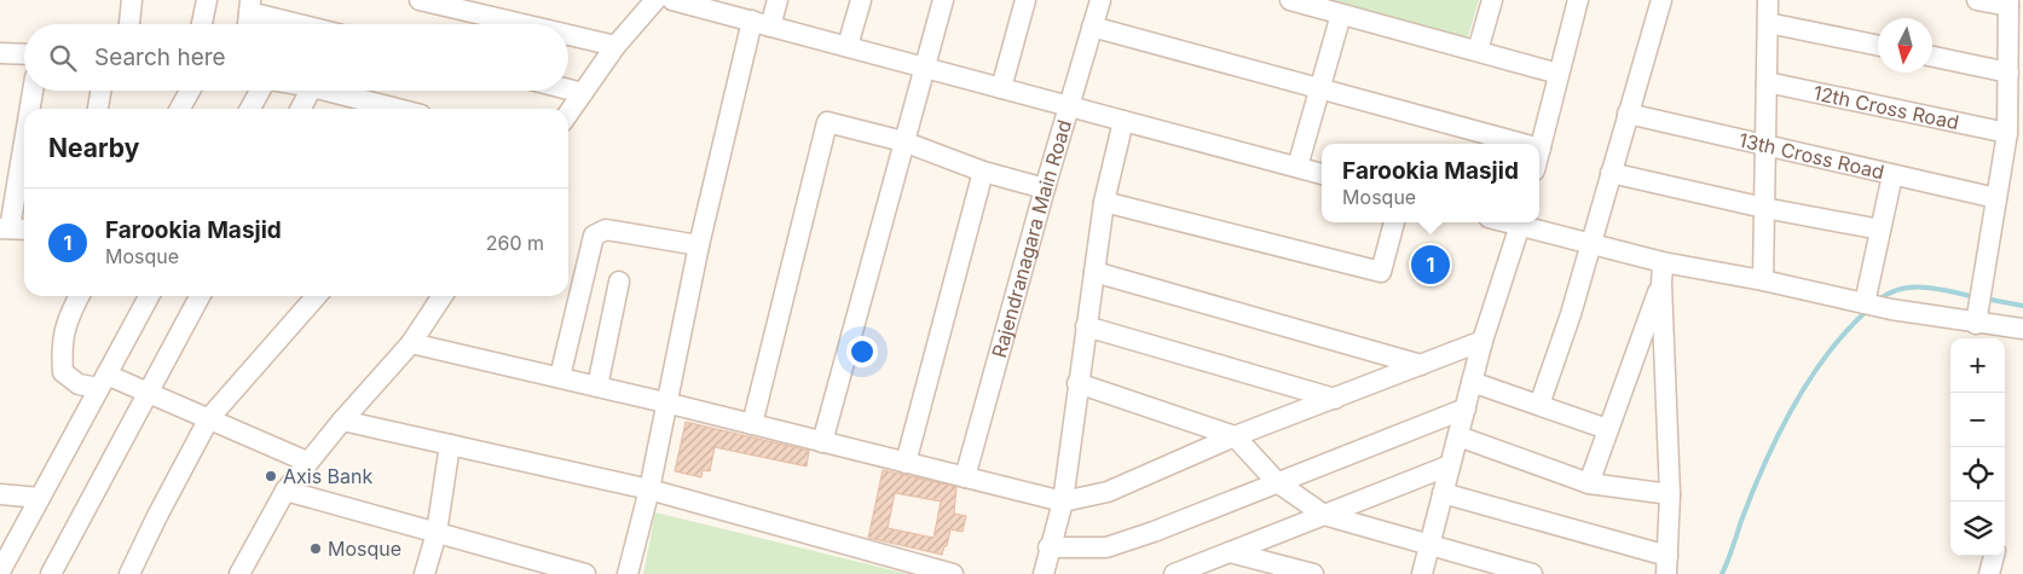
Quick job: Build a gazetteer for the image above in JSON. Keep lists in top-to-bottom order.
{
  "streets": {
    "street": ["12th Cross Road", "13th Cross Road", "Rajendranagara Main Road"]
  },
  "places": ["Axis Bank", "Mosque"],
  "north": "bottom",
  "page": {
    "search": "Search here",
    "heading": "Nearby",
    "popup": ["Farookia Masjid", "Mosque"],
    "list": [
      {
        "mark": "1",
        "name": "Farookia Masjid",
        "note": "Mosque",
        "value": "260 m"
      }
    ],
    "pins": "1",
    "map_buttons": ["+", "−"]
  }
}
